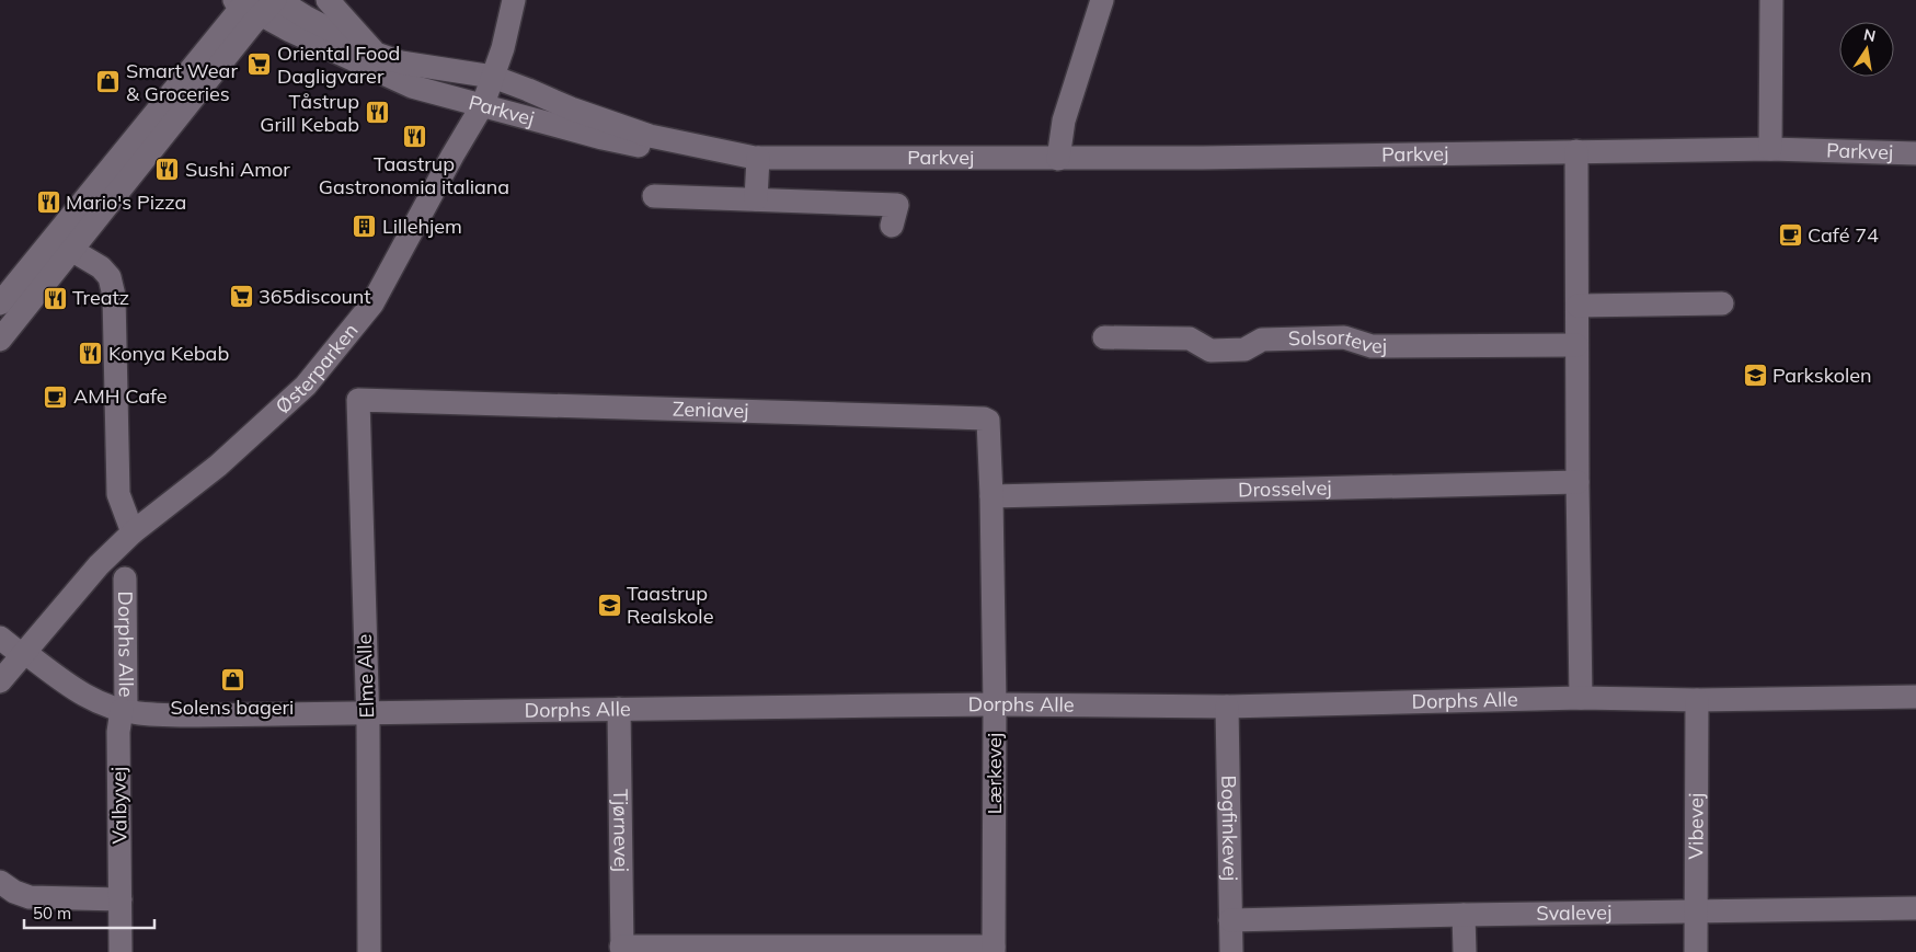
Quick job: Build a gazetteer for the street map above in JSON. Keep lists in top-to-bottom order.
{
  "streets": {
    "street": [
      "Parkvej",
      "Solsortevej",
      "Østerparken",
      "Zeniavej",
      "Drosselvej",
      "Dorphs Alle",
      "Elme Alle",
      "Lærkevej",
      "Valbyvej",
      "Vibevej",
      "Bogfinkevej",
      "Tjørnevej",
      "Svalevej"
    ]
  },
  "crossings": [
    ["Parkvej", "Østerparken"],
    ["Østerparken", "Dorphs Alle"],
    ["Zeniavej", "Drosselvej"],
    ["Zeniavej", "Elme Alle"],
    ["Zeniavej", "Lærkevej"],
    ["Drosselvej", "Lærkevej"],
    ["Dorphs Alle", "Elme Alle"],
    ["Dorphs Alle", "Lærkevej"],
    ["Dorphs Alle", "Valbyvej"],
    ["Dorphs Alle", "Vibevej"],
    ["Dorphs Alle", "Bogfinkevej"],
    ["Dorphs Alle", "Tjørnevej"],
    ["Vibevej", "Svalevej"],
    ["Bogfinkevej", "Svalevej"]
  ],
  "places": {
    "supermarket": ["Oriental Food Dagligvarer", "365discount"],
    "shop": ["Smart Wear & Groceries", "Solens bageri"],
    "restaurant": [
      "Tåstrup Grill Kebab",
      "Taastrup Gastronomia italiana",
      "Sushi Amor",
      "Mario's Pizza",
      "Treatz",
      "Konya Kebab"
    ],
    "building": ["Lillehjem"],
    "cafe": ["Café 74", "AMH Cafe"],
    "school or university": ["Parkskolen", "Taastrup Realskole"]
  },
  "scale_bar": "50 m",
  "north": "top"
}
